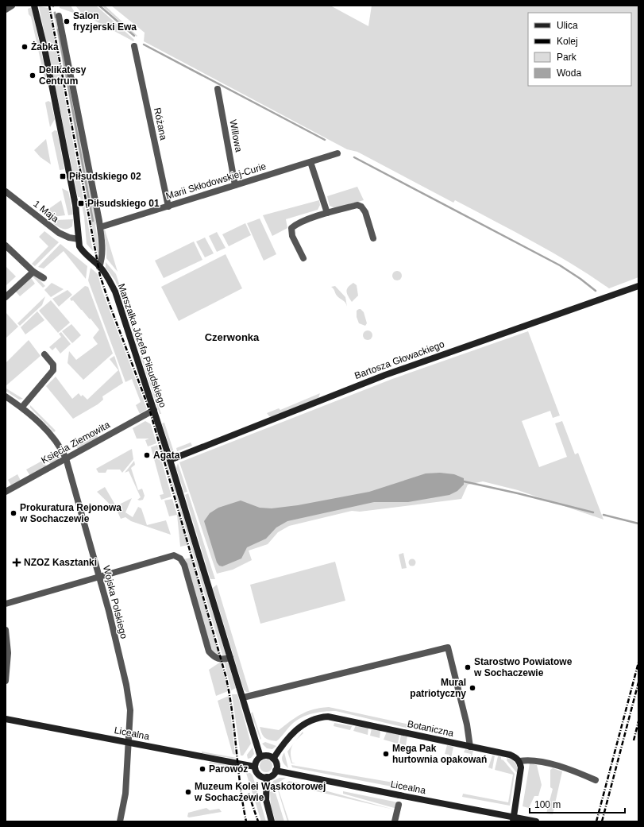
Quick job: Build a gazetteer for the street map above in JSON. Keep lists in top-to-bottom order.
{
  "streets": {
    "main road": [
      "Marszałka Józefa Piłsudskiego",
      "Bartosza Głowackiego",
      "Botaniczna",
      "Licealna"
    ],
    "street": [
      "Różana",
      "Willowa",
      "Marii Skłodowskiej-Curie",
      "1 Maja",
      "Księcia Ziemowita",
      "Wojska Polskiego"
    ]
  },
  "crossings": [
    ["Różana", "Marii Skłodowskiej-Curie"],
    ["Willowa", "Marii Skłodowskiej-Curie"],
    ["1 Maja", "Marszałka Józefa Piłsudskiego"],
    ["Marszałka Józefa Piłsudskiego", "Bartosza Głowackiego"],
    ["Marszałka Józefa Piłsudskiego", "Księcia Ziemowita"],
    ["Marszałka Józefa Piłsudskiego", "Botaniczna"],
    ["Marszałka Józefa Piłsudskiego", "Licealna"],
    ["Księcia Ziemowita", "Wojska Polskiego"],
    ["Wojska Polskiego", "Licealna"],
    ["Botaniczna", "Licealna"]
  ],
  "districts": ["Czerwonka"],
  "places": {
    "other": [
      "Salon fryzjerski Ewa",
      "Żabka",
      "Delikatesy Centrum",
      "Agata",
      "Prokuratura Rejonowa w Sochaczewie",
      "Starostwo Powiatowe w Sochaczewie",
      "Mural patriotyczny",
      "Mega Pak hurtownia opakowań",
      "Parowóz",
      "Muzeum Kolei Wąskotorowej w Sochaczewie"
    ],
    "transit": ["Piłsudskiego 02", "Piłsudskiego 01"],
    "health": ["NZOZ Kasztanki"]
  },
  "legend": [
    "Ulica",
    "Kolej",
    "Park",
    "Woda"
  ],
  "scale_bar": "100 m"
}
